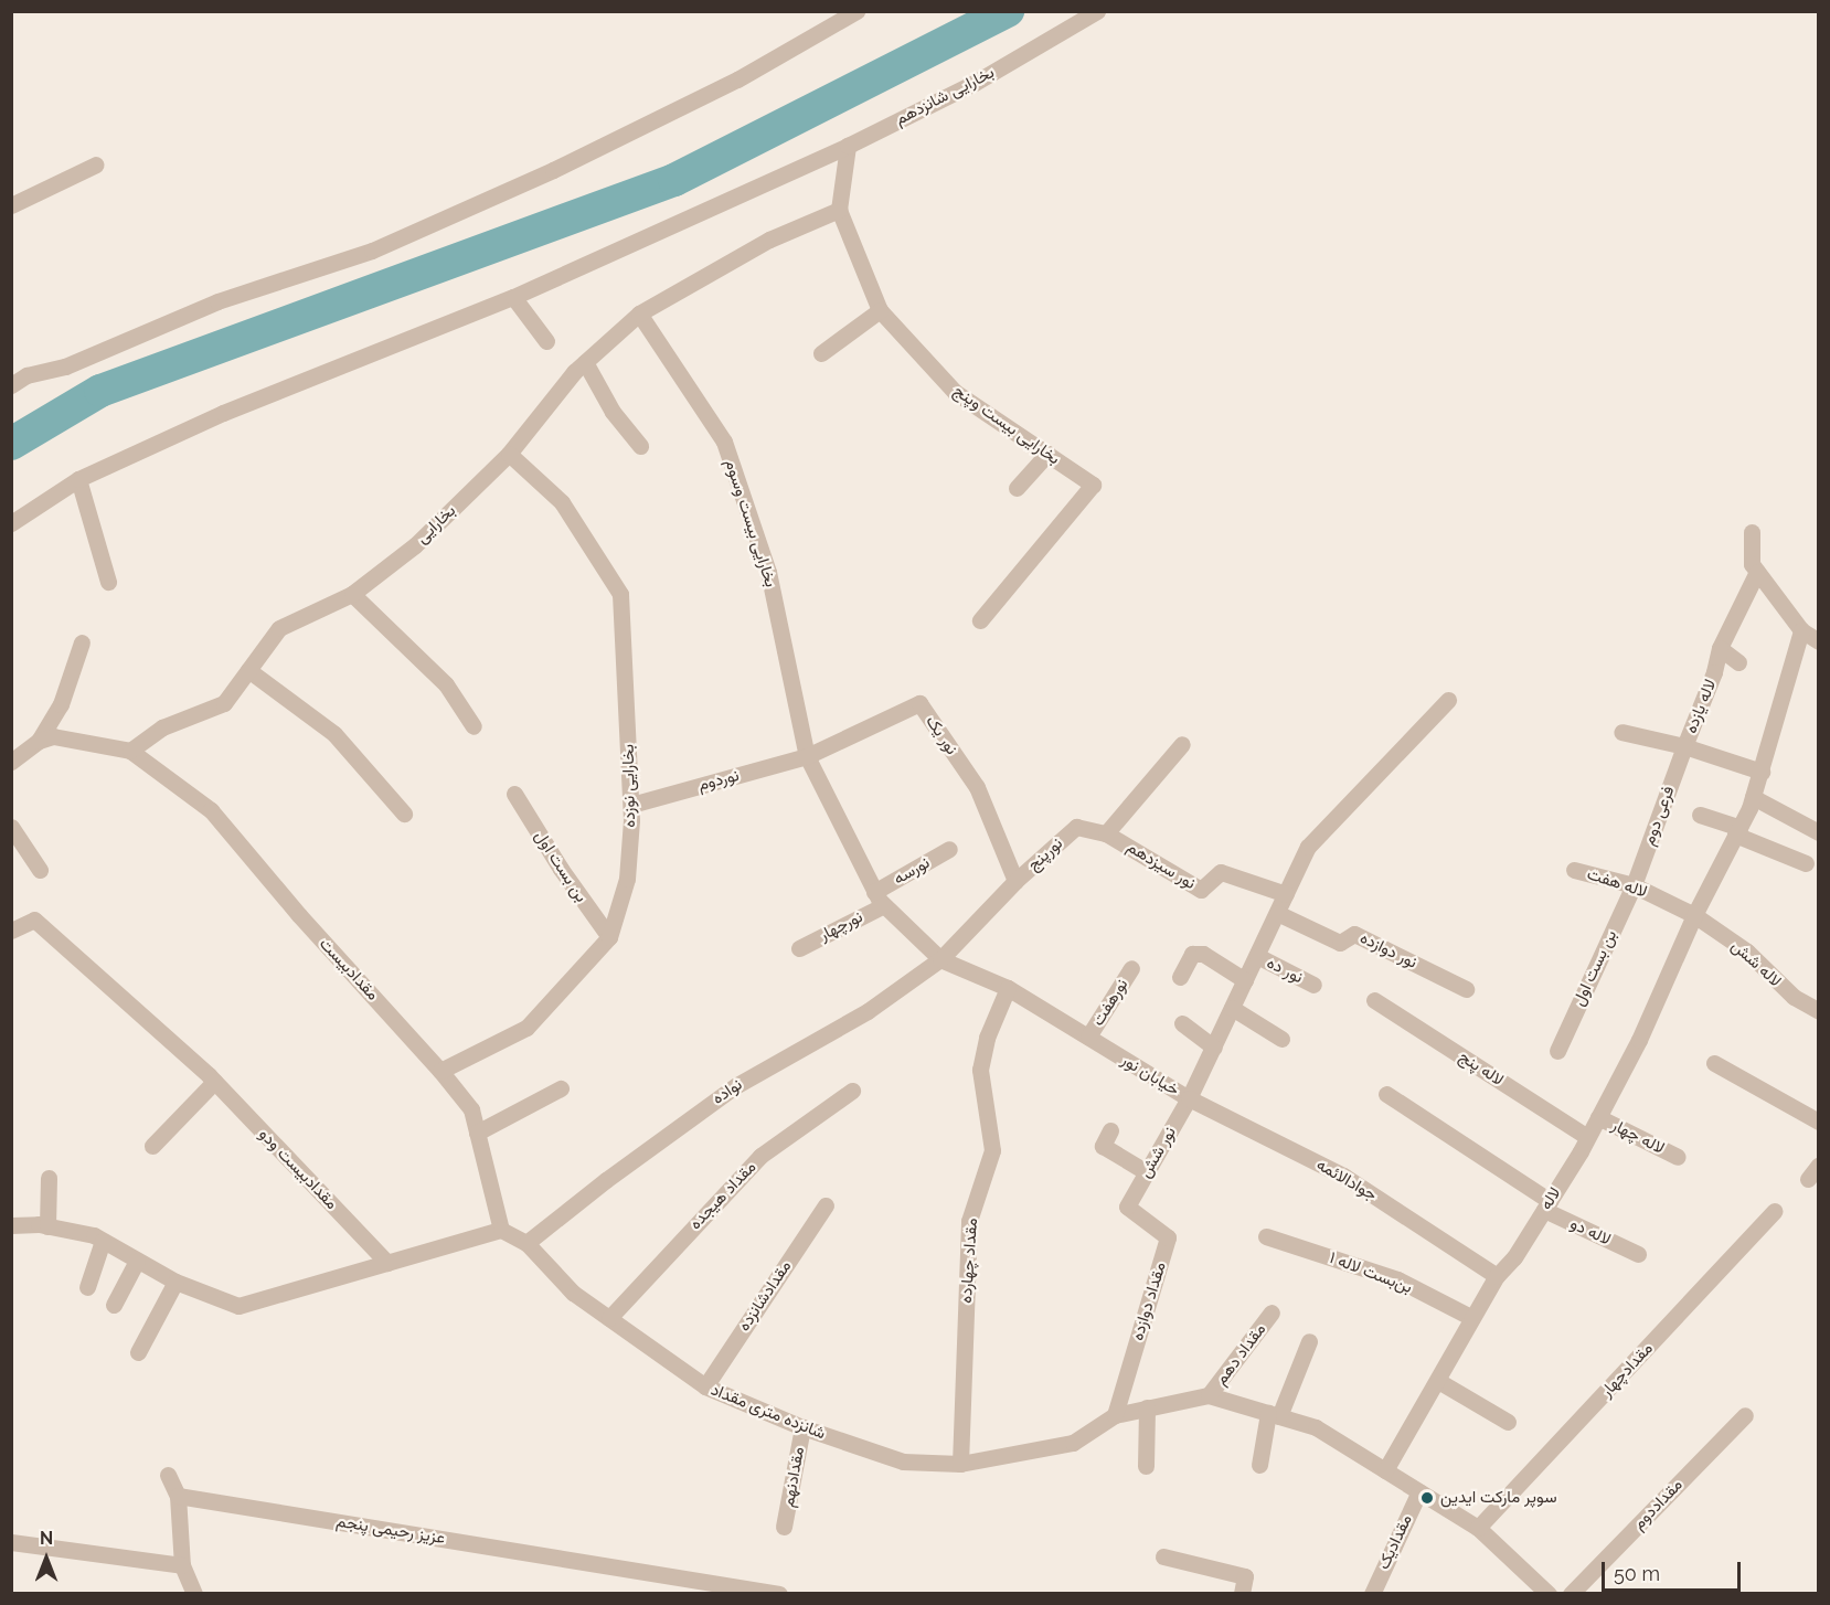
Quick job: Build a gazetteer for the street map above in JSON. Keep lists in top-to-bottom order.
{
  "streets": {
    "street": [
      "بخارایی شانزدهم",
      "بخارایی بیست وپنج",
      "بخارایی بیست وسوم",
      "بخارایی",
      "لاله یازده",
      "نور یک",
      "نوردوم",
      "بخارایی نوزده",
      "فرعی دوم",
      "نورپنج",
      "نور سیزدهم",
      "بن بست اول",
      "نورسه",
      "لاله هفت",
      "نورچهار",
      "نور دوازده",
      "لاله شش",
      "مقدادبیست",
      "نور ده",
      "نورهفت",
      "لاله پنج",
      "خیابان نور",
      "نواده",
      "لاله چهار",
      "نور شش",
      "مقدادبیست ودو",
      "جوادالائمه",
      "مقداد هیجده",
      "لاله",
      "لاله دو",
      "مقداد چهارده",
      "بن‌بست لاله ۱",
      "مقدادشانزده",
      "مقداد دوازده",
      "مقداد دهم",
      "مقدادچهار",
      "شانزده متری مقداد",
      "مقدادنهم",
      "مقداددوم",
      "عزیز رحیمی پنجم",
      "مقدادیک"
    ]
  },
  "crossings": [
    ["بخارایی بیست وپنج", "بخارایی"],
    ["بخارایی بیست وسوم", "بخارایی"],
    ["بخارایی بیست وسوم", "نور یک"],
    ["بخارایی بیست وسوم", "نوردوم"],
    ["بخارایی بیست وسوم", "خیابان نور"],
    ["بخارایی", "بخارایی نوزده"],
    ["بخارایی", "مقدادبیست"],
    ["لاله یازده", "فرعی دوم"],
    ["لاله یازده", "لاله"],
    ["نور یک", "نوردوم"],
    ["نور یک", "نورپنج"],
    ["نور یک", "خیابان نور"],
    ["نوردوم", "بخارایی نوزده"],
    ["نوردوم", "خیابان نور"],
    ["بخارایی نوزده", "بن بست اول"],
    ["بخارایی نوزده", "مقدادبیست"],
    ["فرعی دوم", "بن بست اول"],
    ["فرعی دوم", "لاله هفت"],
    ["نورپنج", "نور سیزدهم"],
    ["نورپنج", "خیابان نور"],
    ["نورپنج", "نواده"],
    ["نور سیزدهم", "خیابان نور"],
    ["بن بست اول", "لاله هفت"],
    ["نورسه", "نورچهار"],
    ["نورسه", "خیابان نور"],
    ["لاله هفت", "لاله شش"],
    ["لاله هفت", "لاله"],
    ["نورچهار", "خیابان نور"],
    ["نور دوازده", "خیابان نور"],
    ["لاله شش", "لاله"],
    ["مقدادبیست", "شانزده متری مقداد"],
    ["نور ده", "خیابان نور"],
    ["نورهفت", "خیابان نور"],
    ["لاله پنج", "لاله"],
    ["خیابان نور", "نواده"],
    ["خیابان نور", "نور شش"],
    ["خیابان نور", "جوادالائمه"],
    ["خیابان نور", "مقداد چهارده"],
    ["نواده", "شانزده متری مقداد"],
    ["لاله چهار", "لاله"],
    ["نور شش", "جوادالائمه"],
    ["نور شش", "مقداد دوازده"],
    ["جوادالائمه", "لاله"],
    ["مقداد هیجده", "شانزده متری مقداد"],
    ["لاله", "لاله دو"],
    ["لاله", "بن‌بست لاله ۱"],
    ["لاله", "شانزده متری مقداد"],
    ["مقداد چهارده", "شانزده متری مقداد"],
    ["مقدادشانزده", "شانزده متری مقداد"],
    ["مقداد دوازده", "شانزده متری مقداد"],
    ["مقداد دهم", "شانزده متری مقداد"],
    ["مقدادچهار", "شانزده متری مقداد"],
    ["شانزده متری مقداد", "مقدادنهم"],
    ["شانزده متری مقداد", "مقدادیک"]
  ],
  "places": ["سوپر مارکت ایدین"],
  "scale_bar": "50 m",
  "north": "top"
}
